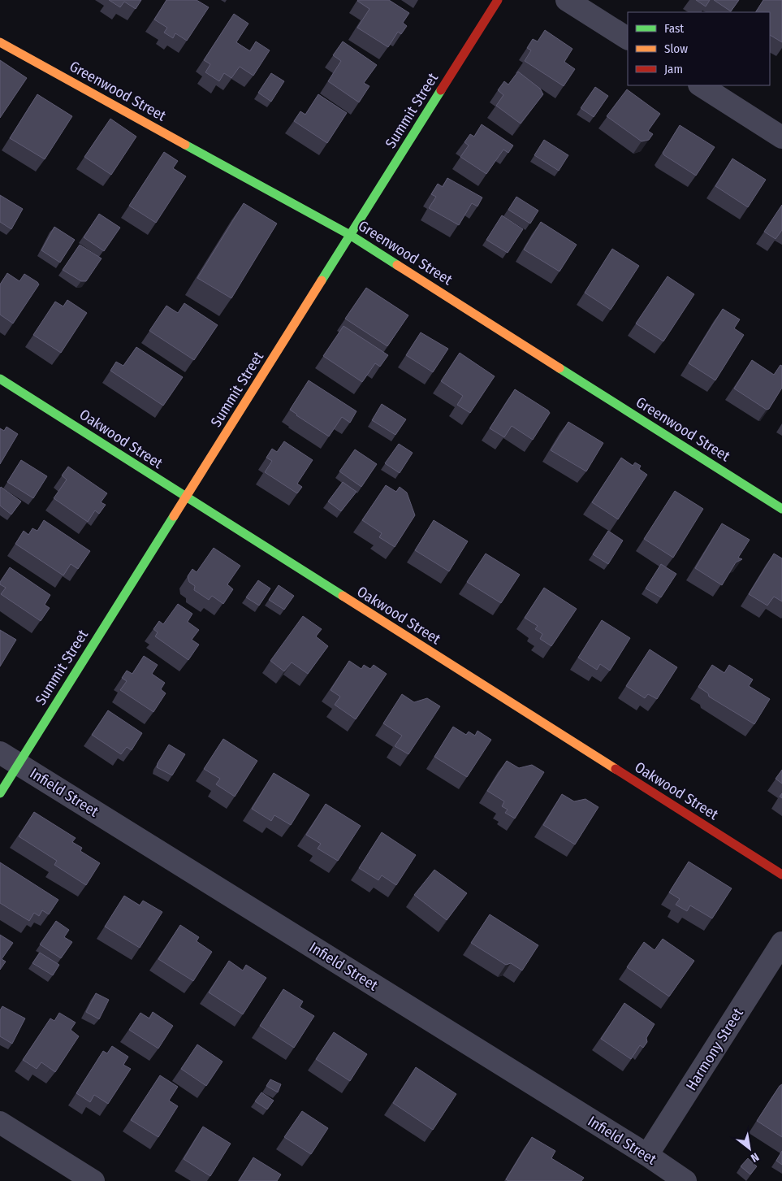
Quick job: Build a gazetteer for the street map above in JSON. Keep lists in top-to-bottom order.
{
  "streets": {
    "street": [
      "Greenwood Street",
      "Summit Street",
      "Oakwood Street",
      "Infield Street",
      "Harmony Street"
    ]
  },
  "crossings": [
    ["Greenwood Street", "Summit Street"],
    ["Summit Street", "Oakwood Street"],
    ["Summit Street", "Infield Street"],
    ["Infield Street", "Harmony Street"]
  ],
  "legend": ["Fast", "Slow", "Jam"],
  "north": "bottom right"
}
